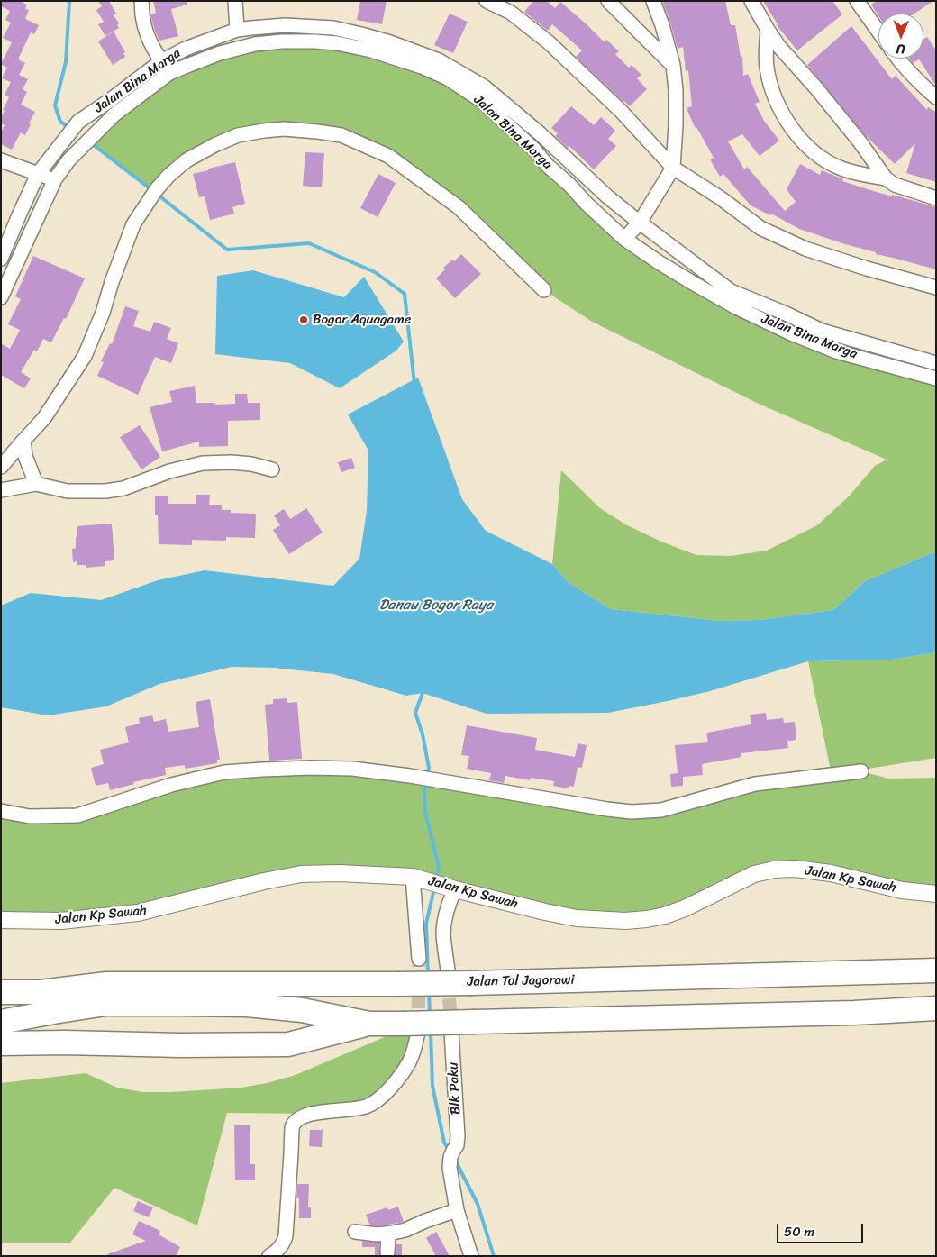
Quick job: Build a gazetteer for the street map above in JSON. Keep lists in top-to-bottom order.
{
  "streets": {
    "highway": ["Jalan Tol Jagorawi"],
    "street": ["Jalan Bina Marga", "Jalan Kp Sawah", "Blk Paku"]
  },
  "water": ["Danau Bogor Raya"],
  "places": ["Bogor Aquagame"],
  "scale_bar": "50 m",
  "north": "bottom"
}
